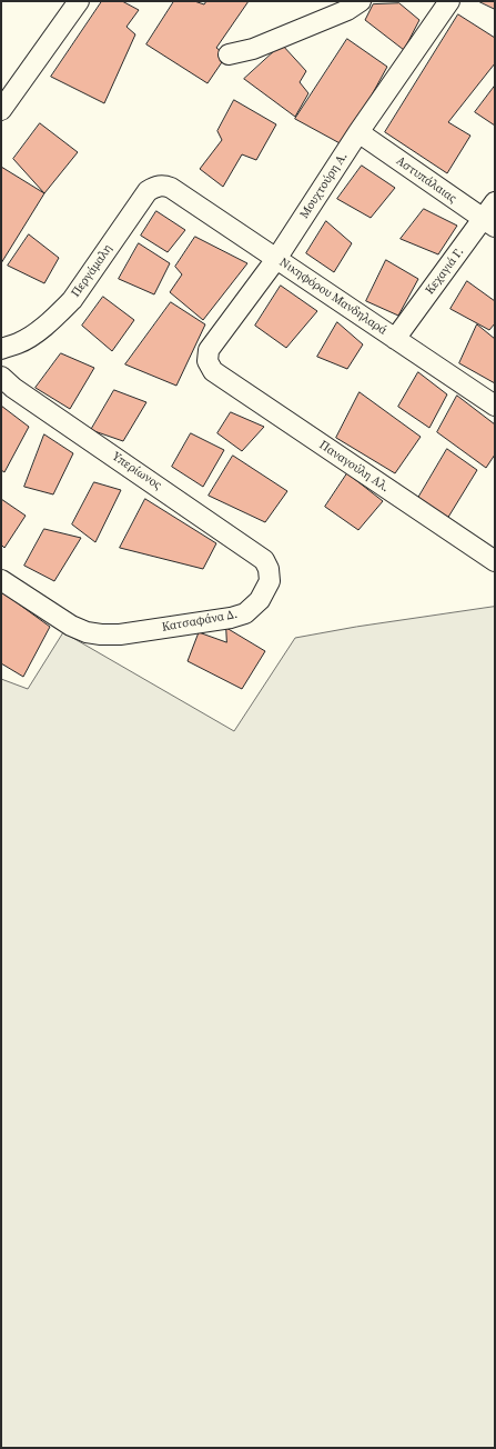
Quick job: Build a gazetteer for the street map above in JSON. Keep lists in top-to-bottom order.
{
  "streets": {
    "street": [
      "Αστυπάλαιας",
      "Μουχτούρη Α.",
      "Περγάμαλη",
      "Κεχαγιά Γ.",
      "Νικηφόρου Μανδηλαρά",
      "Παναγούλη Αλ.",
      "Υπερίωνος",
      "Κατσαφάνα Δ."
    ]
  },
  "crossings": [
    ["Αστυπάλαιας", "Μουχτούρη Α."],
    ["Αστυπάλαιας", "Κεχαγιά Γ."],
    ["Μουχτούρη Α.", "Νικηφόρου Μανδηλαρά"],
    ["Μουχτούρη Α.", "Παναγούλη Αλ."],
    ["Περγάμαλη", "Νικηφόρου Μανδηλαρά"],
    ["Κεχαγιά Γ.", "Νικηφόρου Μανδηλαρά"],
    ["Υπερίωνος", "Κατσαφάνα Δ."]
  ]
}
